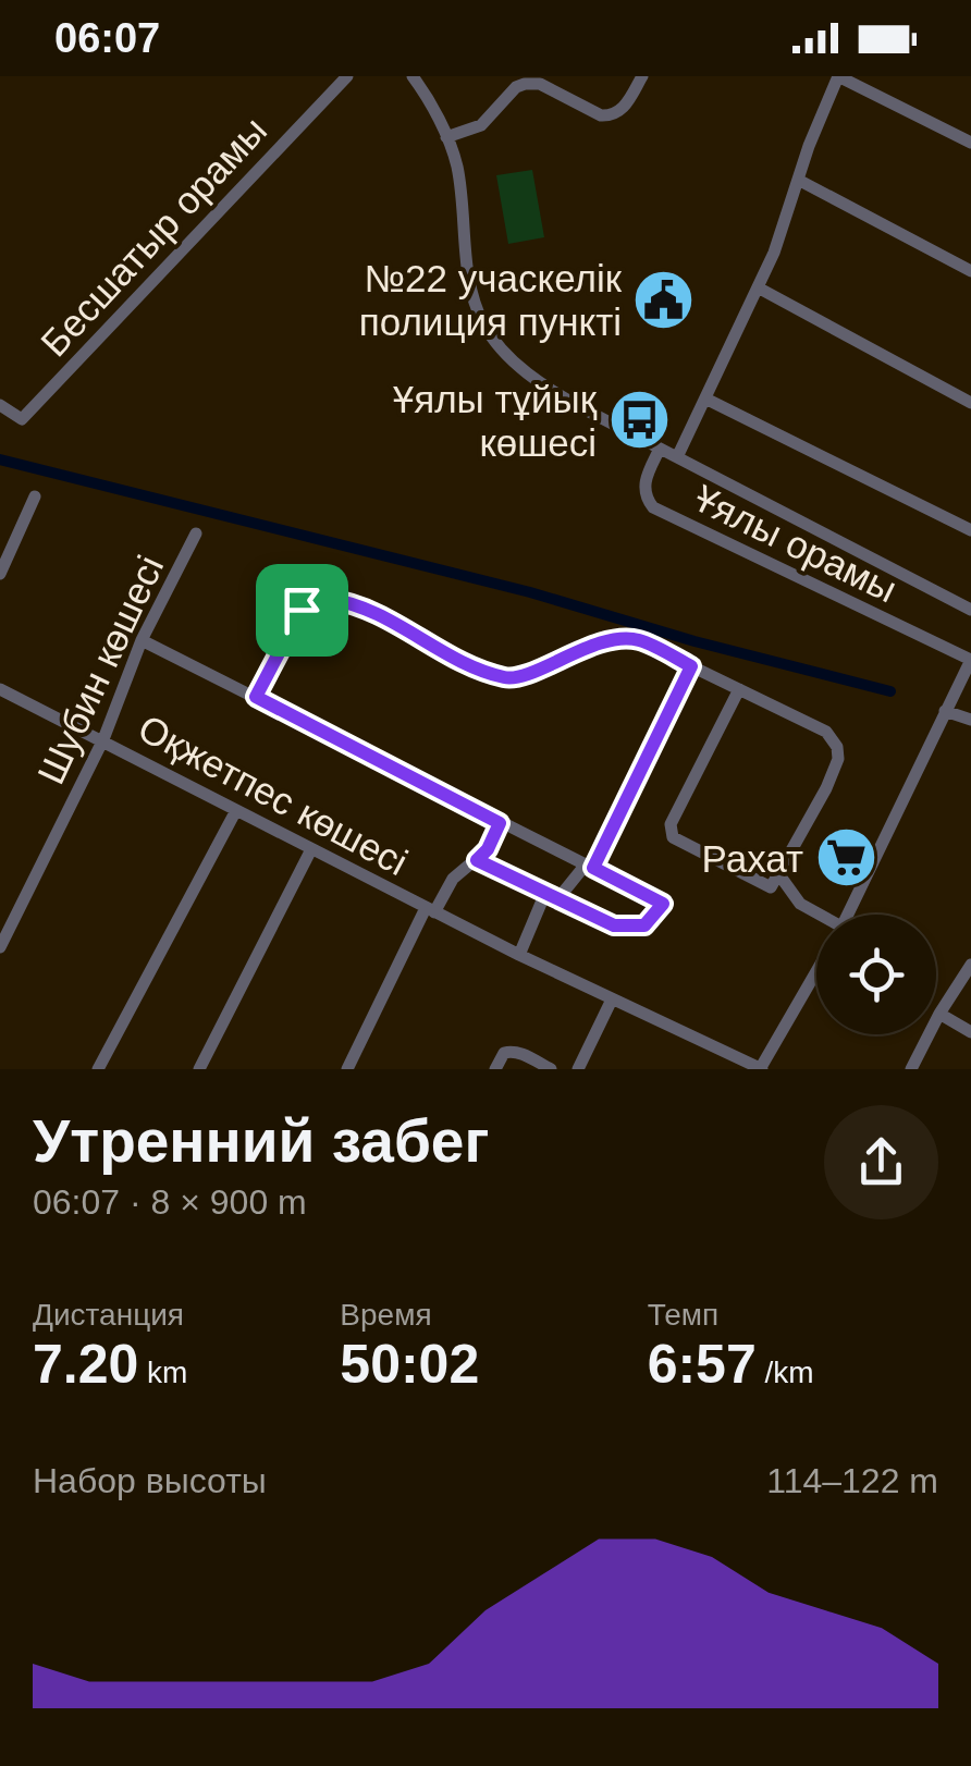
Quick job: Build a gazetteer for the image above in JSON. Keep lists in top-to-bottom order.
{
  "streets": {
    "street": [
      "Бесшатыр орамы",
      "Ұялы орамы",
      "Шубин көшесі",
      "Оқжетпес көшесі"
    ]
  },
  "crossings": [
    ["Шубин көшесі", "Оқжетпес көшесі"]
  ],
  "places": {
    "public building": ["№22 учаскелік полиция пункті"],
    "bus stop": ["Ұялы тұйық көшесі"],
    "supermarket": ["Рахат"]
  },
  "page": {
    "status": "06:07",
    "heading": ["Утренний забег", "06:07 · 8 × 900 m"],
    "stats": [
      ["Дистанция", "7.20 km"],
      ["Время", "50:02"],
      ["Темп", "6:57 /km"]
    ],
    "chart": ["Набор высоты", "114–122 m"]
  }
}
